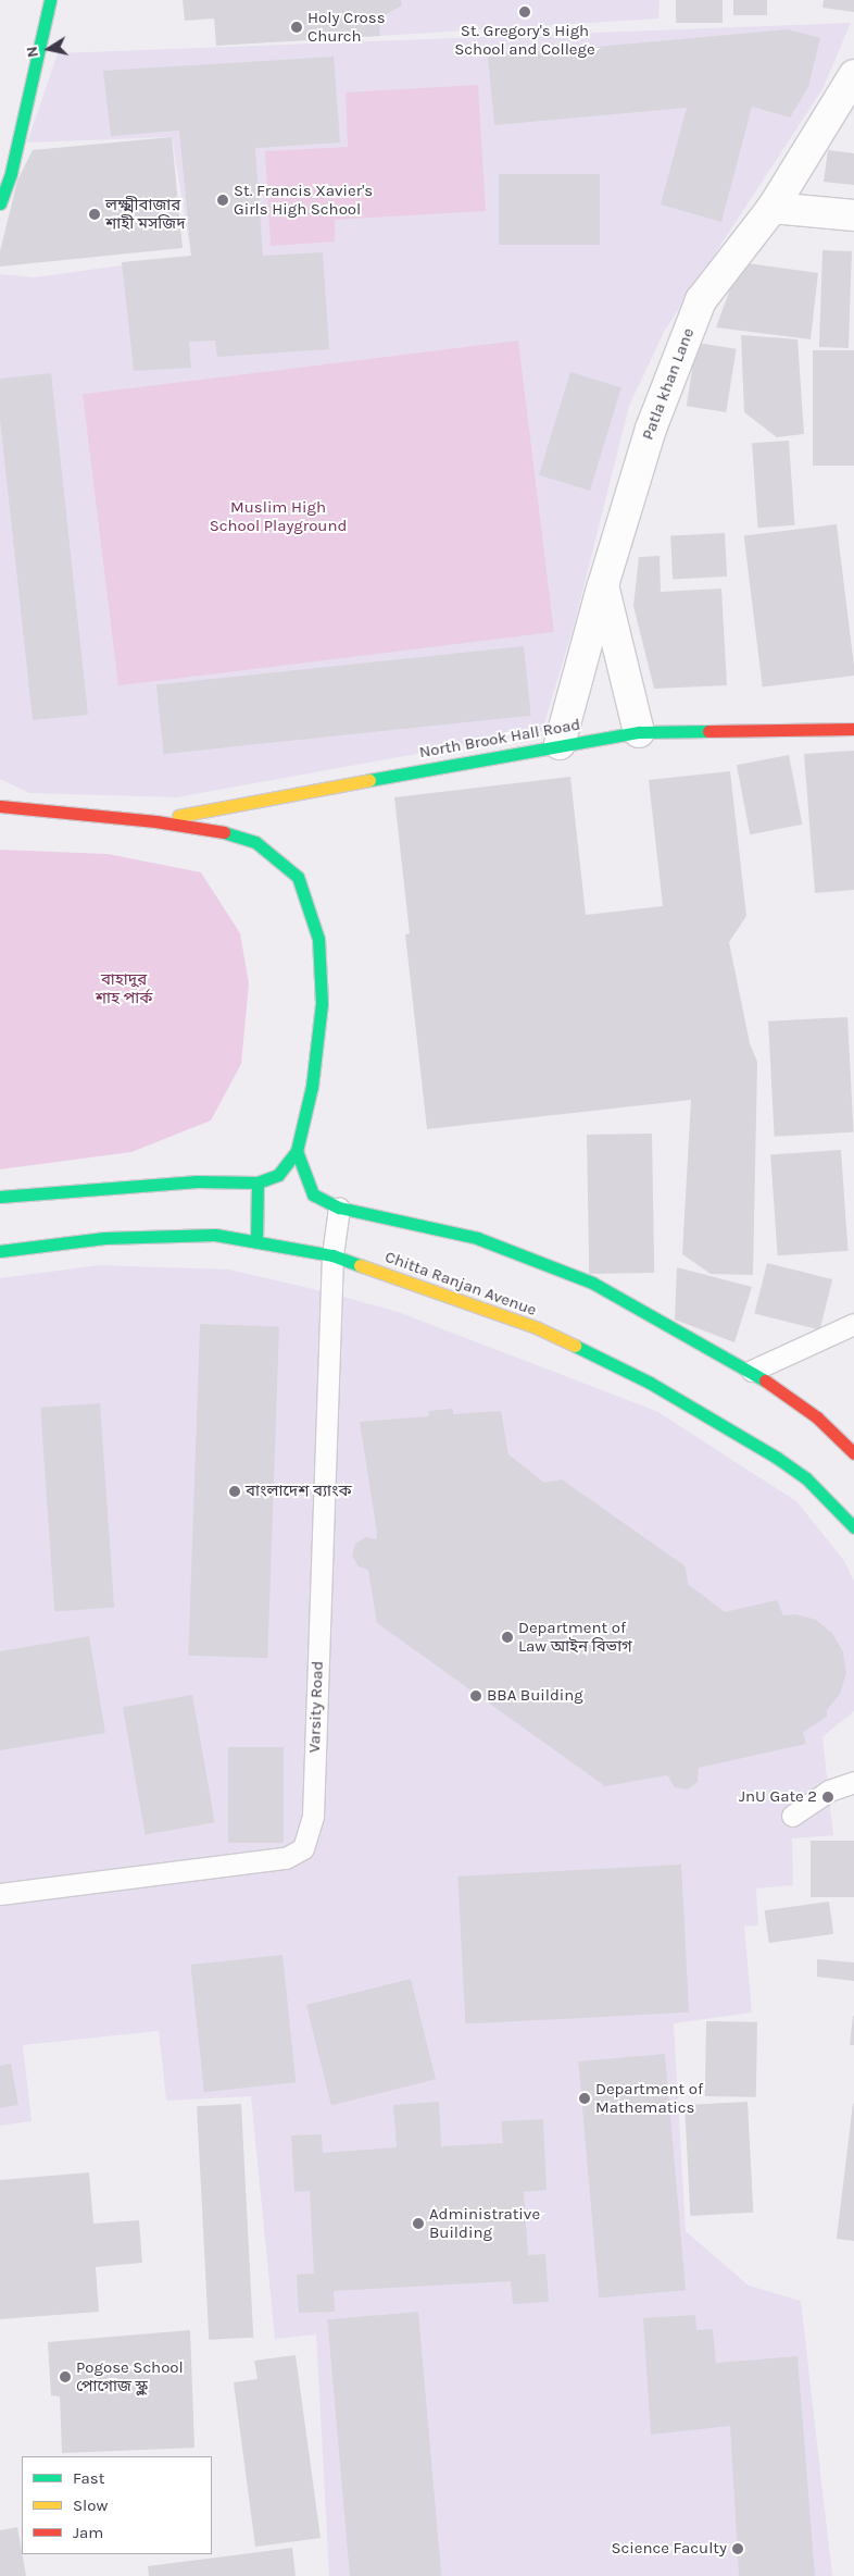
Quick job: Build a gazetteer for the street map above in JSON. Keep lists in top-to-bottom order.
{
  "streets": {
    "main road": ["North Brook Hall Road", "Chitta Ranjan Avenue"],
    "street": ["Patla khan Lane"],
    "lane": ["Varsity Road"]
  },
  "crossings": [
    ["Patla khan Lane", "North Brook Hall Road"],
    ["Chitta Ranjan Avenue", "Varsity Road"]
  ],
  "parks": ["Muslim High School Playground", "বাহাদুর শাহ পার্ক"],
  "places": [
    "St. Gregory's High School and College",
    "Holy Cross Church",
    "St. Francis Xavier's Girls High School",
    "লক্ষ্মীবাজার শাহী মসজিদ",
    "বাংলাদেশ ব্যাংক",
    "Department of Law আইন বিভাগ",
    "BBA Building",
    "JnU Gate 2",
    "Department of Mathematics",
    "Administrative Building",
    "Pogose School পোগোজ স্কুল",
    "Science Faculty"
  ],
  "legend": ["Fast", "Slow", "Jam"],
  "north": "left"
}
